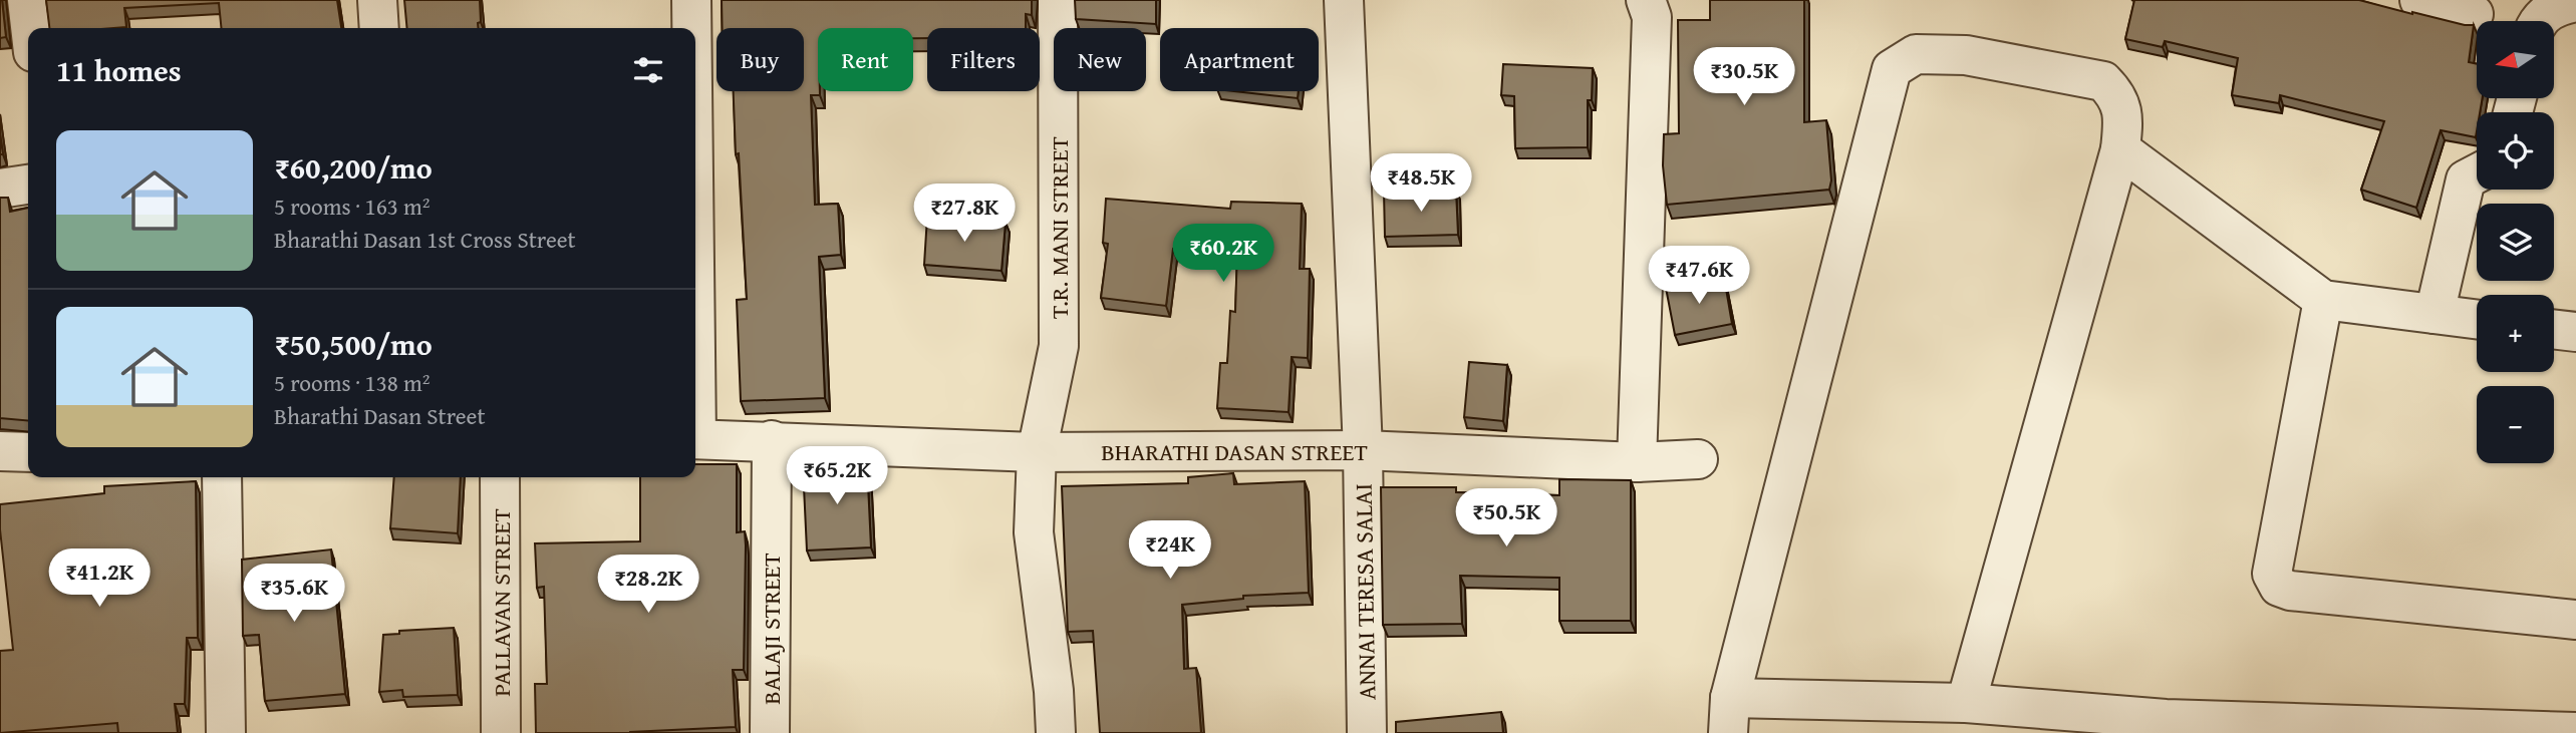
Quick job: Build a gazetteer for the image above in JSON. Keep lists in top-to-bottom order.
{
  "streets": {
    "street": [
      "T.R. MANI STREET",
      "BHARATHI DASAN STREET",
      "ANNAI TERESA SALAI",
      "PALLAVAN STREET",
      "BALAJI STREET"
    ]
  },
  "crossings": [
    ["T.R. MANI STREET", "BHARATHI DASAN STREET"],
    ["BHARATHI DASAN STREET", "ANNAI TERESA SALAI"],
    ["BHARATHI DASAN STREET", "BALAJI STREET"]
  ],
  "north": "left",
  "page": {
    "map_buttons": ["+", "−"],
    "chip": [
      "Buy",
      "Rent",
      "Filters",
      "New",
      "Apartment"
    ],
    "heading": "11 homes",
    "price": [
      "₹30.5K",
      "₹48.5K",
      "₹27.8K",
      "₹60.2K",
      "₹47.6K",
      "₹65.2K",
      "₹50.5K",
      "₹24K",
      "₹41.2K",
      "₹28.2K",
      "₹35.6K"
    ],
    "list": [
      {
        "name": "₹60,200/mo",
        "note": "5 rooms · 163 m² · Bharathi Dasan 1st Cross Street"
      },
      {
        "name": "₹50,500/mo",
        "note": "5 rooms · 138 m² · Bharathi Dasan Street"
      }
    ]
  }
}
